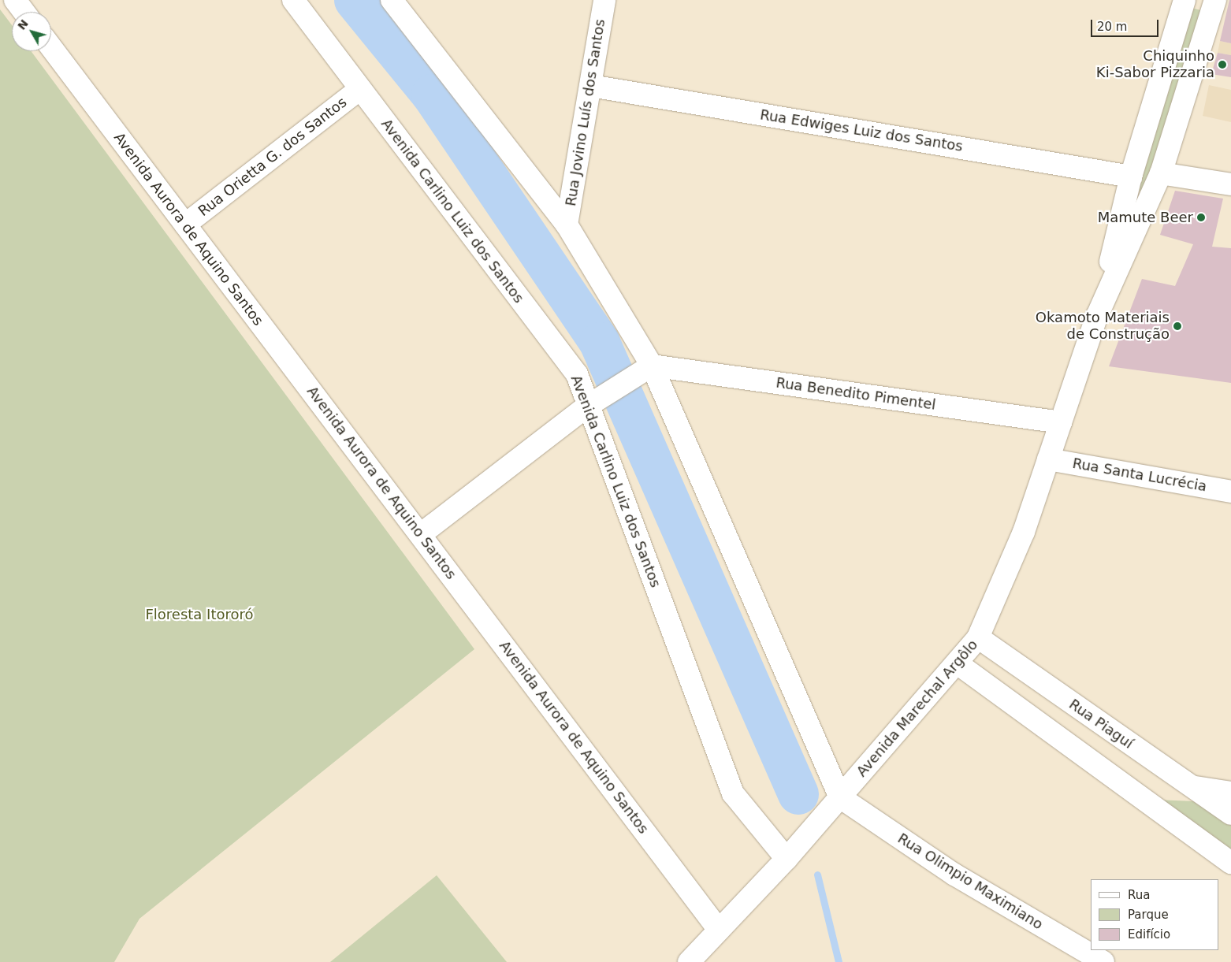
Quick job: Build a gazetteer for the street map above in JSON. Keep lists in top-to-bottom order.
{
  "streets": {
    "street": [
      "Rua Jovino Luís dos Santos",
      "Rua Edwiges Luiz dos Santos",
      "Rua Orietta G. dos Santos",
      "Avenida Carlino Luiz dos Santos",
      "Avenida Aurora de Aquino Santos",
      "Rua Benedito Pimentel",
      "Rua Santa Lucrécia",
      "Avenida Marechal Argôlo",
      "Rua Piaguí",
      "Rua Olimpio Maximiano"
    ]
  },
  "crossings": [
    ["Rua Jovino Luís dos Santos", "Rua Edwiges Luiz dos Santos"],
    ["Rua Edwiges Luiz dos Santos", "Avenida Marechal Argôlo"],
    ["Rua Orietta G. dos Santos", "Avenida Carlino Luiz dos Santos"],
    ["Rua Orietta G. dos Santos", "Avenida Aurora de Aquino Santos"],
    ["Avenida Carlino Luiz dos Santos", "Avenida Marechal Argôlo"],
    ["Avenida Aurora de Aquino Santos", "Avenida Marechal Argôlo"],
    ["Rua Benedito Pimentel", "Avenida Marechal Argôlo"],
    ["Rua Santa Lucrécia", "Avenida Marechal Argôlo"],
    ["Avenida Marechal Argôlo", "Rua Piaguí"],
    ["Avenida Marechal Argôlo", "Rua Olimpio Maximiano"]
  ],
  "parks": ["Floresta Itororó"],
  "places": ["Chiquinho Ki-Sabor Pizzaria", "Mamute Beer", "Okamoto Materiais de Construção"],
  "legend": ["Rua", "Parque", "Edifício"],
  "scale_bar": "20 m",
  "north": "top left"
}
